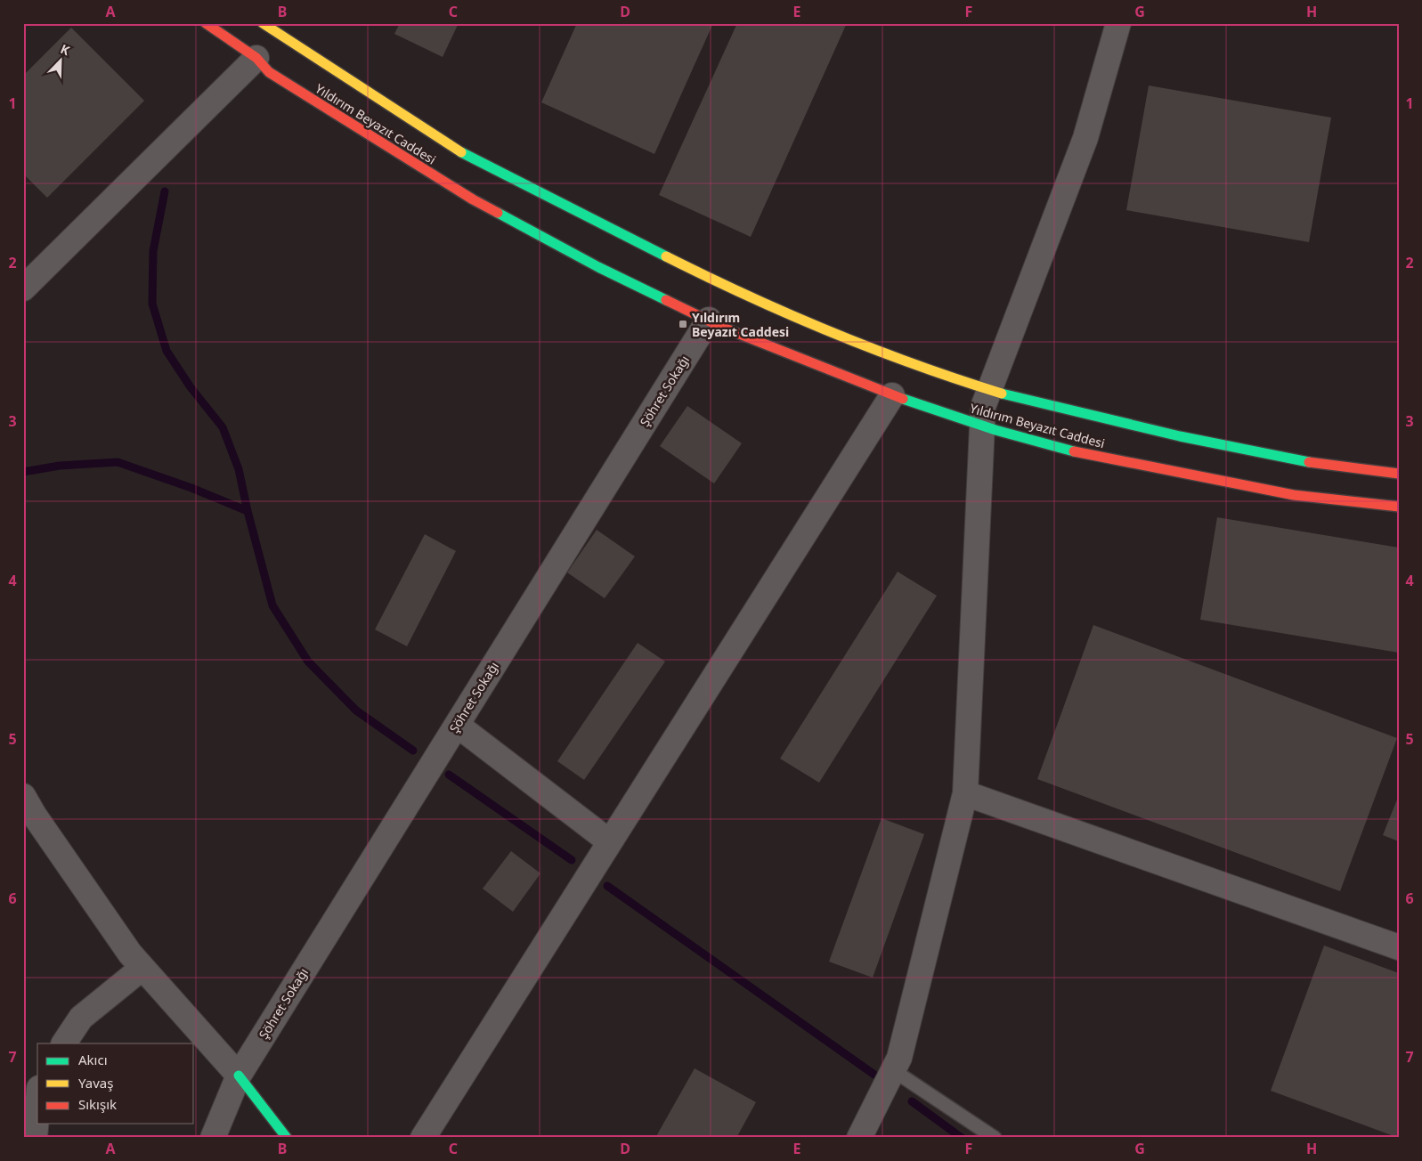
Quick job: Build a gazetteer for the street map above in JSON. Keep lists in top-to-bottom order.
{
  "streets": {
    "main road": ["Yıldırım Beyazıt Caddesi"],
    "street": ["Şöhret Sokağı"]
  },
  "crossings": [
    ["Yıldırım Beyazıt Caddesi", "Şöhret Sokağı"]
  ],
  "places": {
    "transit": ["Yıldırım Beyazıt Caddesi"]
  },
  "legend": ["Akıcı", "Yavaş", "Sıkışık"],
  "north": "top right",
  "grid": {
    "columns": [
      "A",
      "B",
      "C",
      "D",
      "E",
      "F",
      "G",
      "H"
    ],
    "rows": [
      "1",
      "2",
      "3",
      "4",
      "5",
      "6",
      "7"
    ]
  }
}
